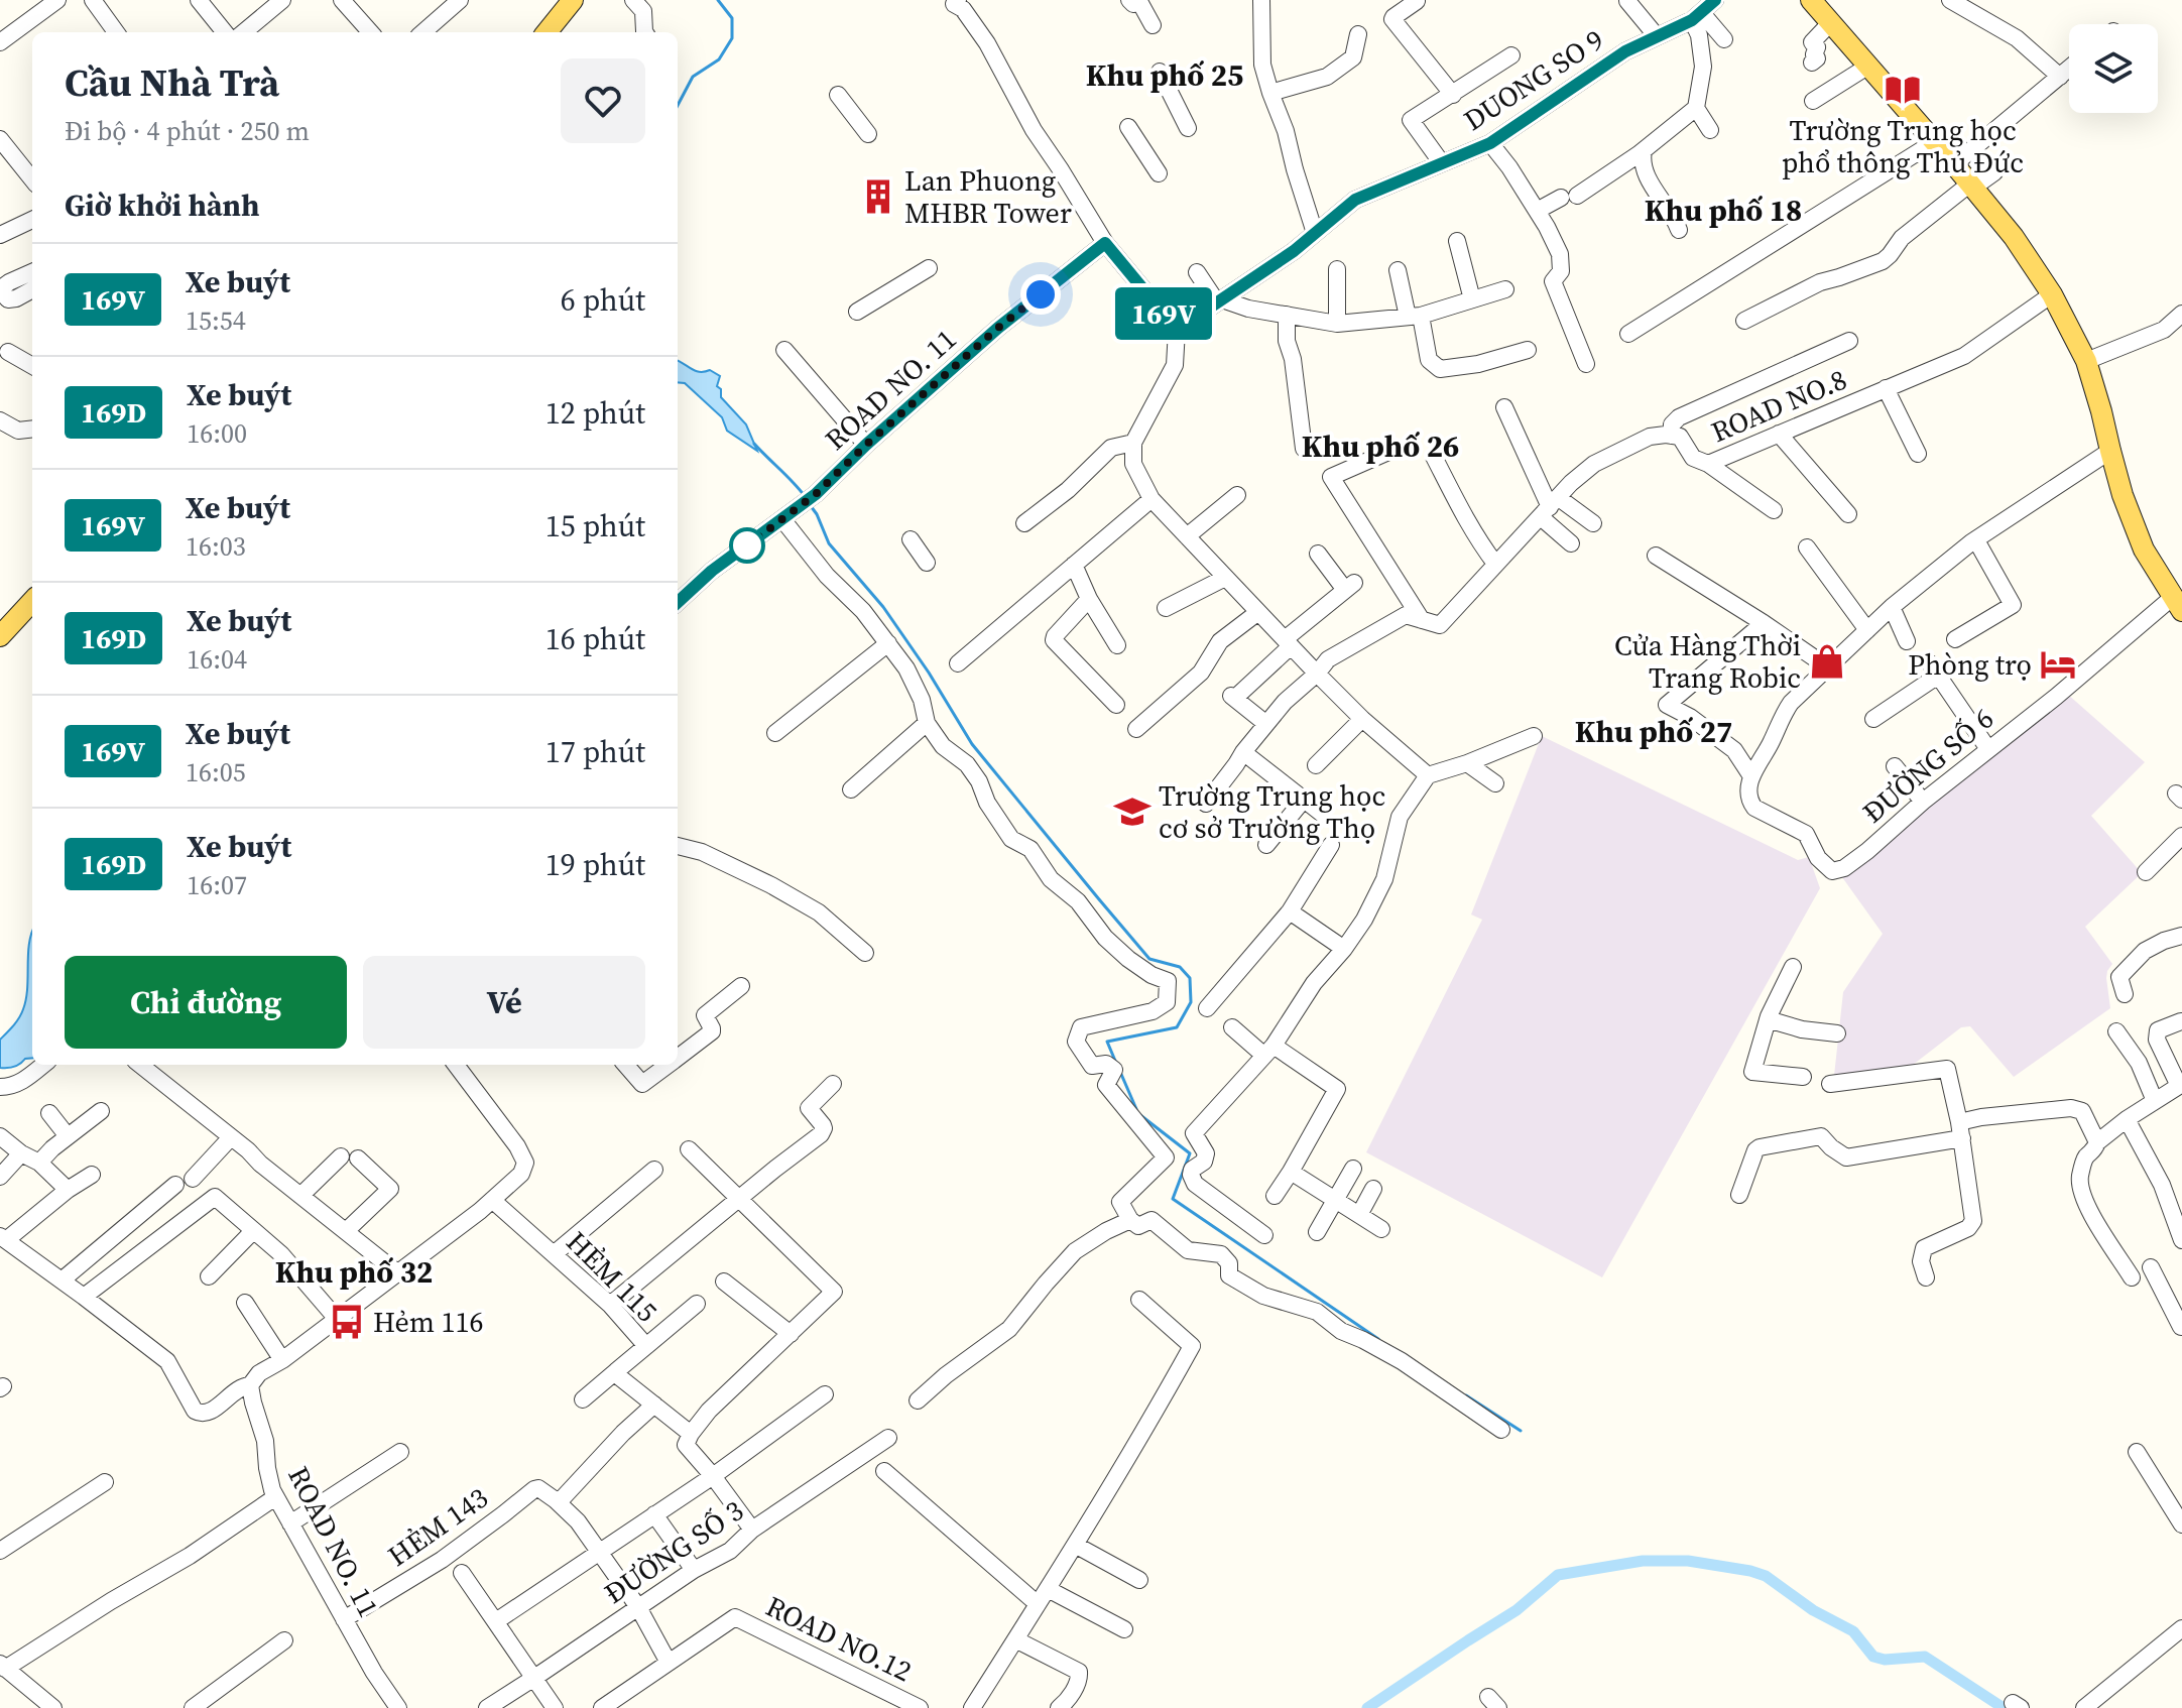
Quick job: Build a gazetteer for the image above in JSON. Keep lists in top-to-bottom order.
{
  "streets": {
    "street": [
      "DUONG SO 9",
      "ROAD NO. 11",
      "ROAD NO.8",
      "ĐƯỜNG SỐ 6",
      "HẺM 115",
      "HẺM 143",
      "ĐƯỜNG SỐ 3",
      "ROAD NO.12"
    ]
  },
  "crossings": [
    ["ROAD NO. 11", "HẺM 143"]
  ],
  "districts": [
    "Khu phố 25",
    "Khu phố 18",
    "Khu phố 26",
    "Khu phố 27",
    "Khu phố 32"
  ],
  "places": {
    "library": ["Trường Trung học phổ thông Thủ Đức"],
    "building": ["Lan Phuong MHBR Tower"],
    "shop": ["Cửa Hàng Thời Trang Robic"],
    "hotel": ["Phòng trọ"],
    "school or university": ["Trường Trung học cơ sở Trường Thọ"],
    "bus stop": ["Hẻm 116"]
  },
  "lines": ["bus line 169V"],
  "page": {
    "on_map": "169V",
    "heading": [
      ["Cầu Nhà Trà", "Đi bộ · 4 phút · 250 m"],
      "Giờ khởi hành"
    ],
    "list": [
      {
        "mark": "169V",
        "name": "Xe buýt",
        "note": "15:54",
        "value": "6 phút"
      },
      {
        "mark": "169D",
        "name": "Xe buýt",
        "note": "16:00",
        "value": "12 phút"
      },
      {
        "mark": "169V",
        "name": "Xe buýt",
        "note": "16:03",
        "value": "15 phút"
      },
      {
        "mark": "169D",
        "name": "Xe buýt",
        "note": "16:04",
        "value": "16 phút"
      },
      {
        "mark": "169V",
        "name": "Xe buýt",
        "note": "16:05",
        "value": "17 phút"
      },
      {
        "mark": "169D",
        "name": "Xe buýt",
        "note": "16:07",
        "value": "19 phút"
      }
    ],
    "buttons": ["Chỉ đường", "Vé"]
  }
}
